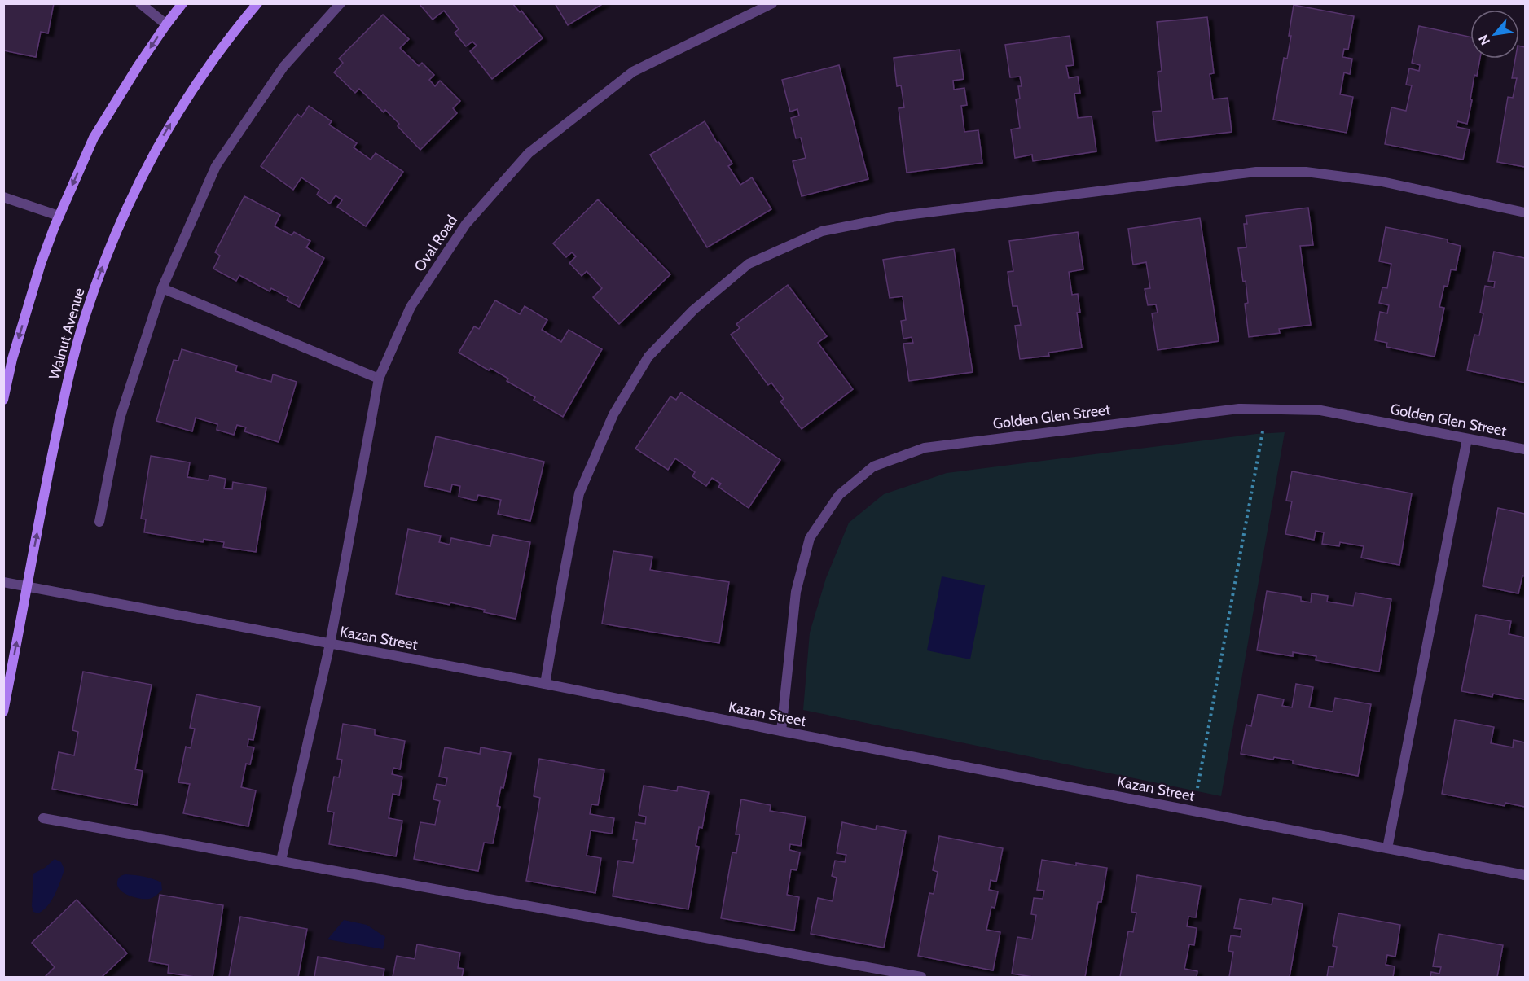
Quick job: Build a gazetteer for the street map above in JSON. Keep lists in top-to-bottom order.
{
  "streets": {
    "main road": ["Walnut Avenue"],
    "street": ["Oval Road", "Golden Glen Street", "Kazan Street"]
  },
  "crossings": [
    ["Oval Road", "Kazan Street"],
    ["Walnut Avenue", "Kazan Street"],
    ["Golden Glen Street", "Kazan Street"]
  ],
  "north": "bottom left"
}
